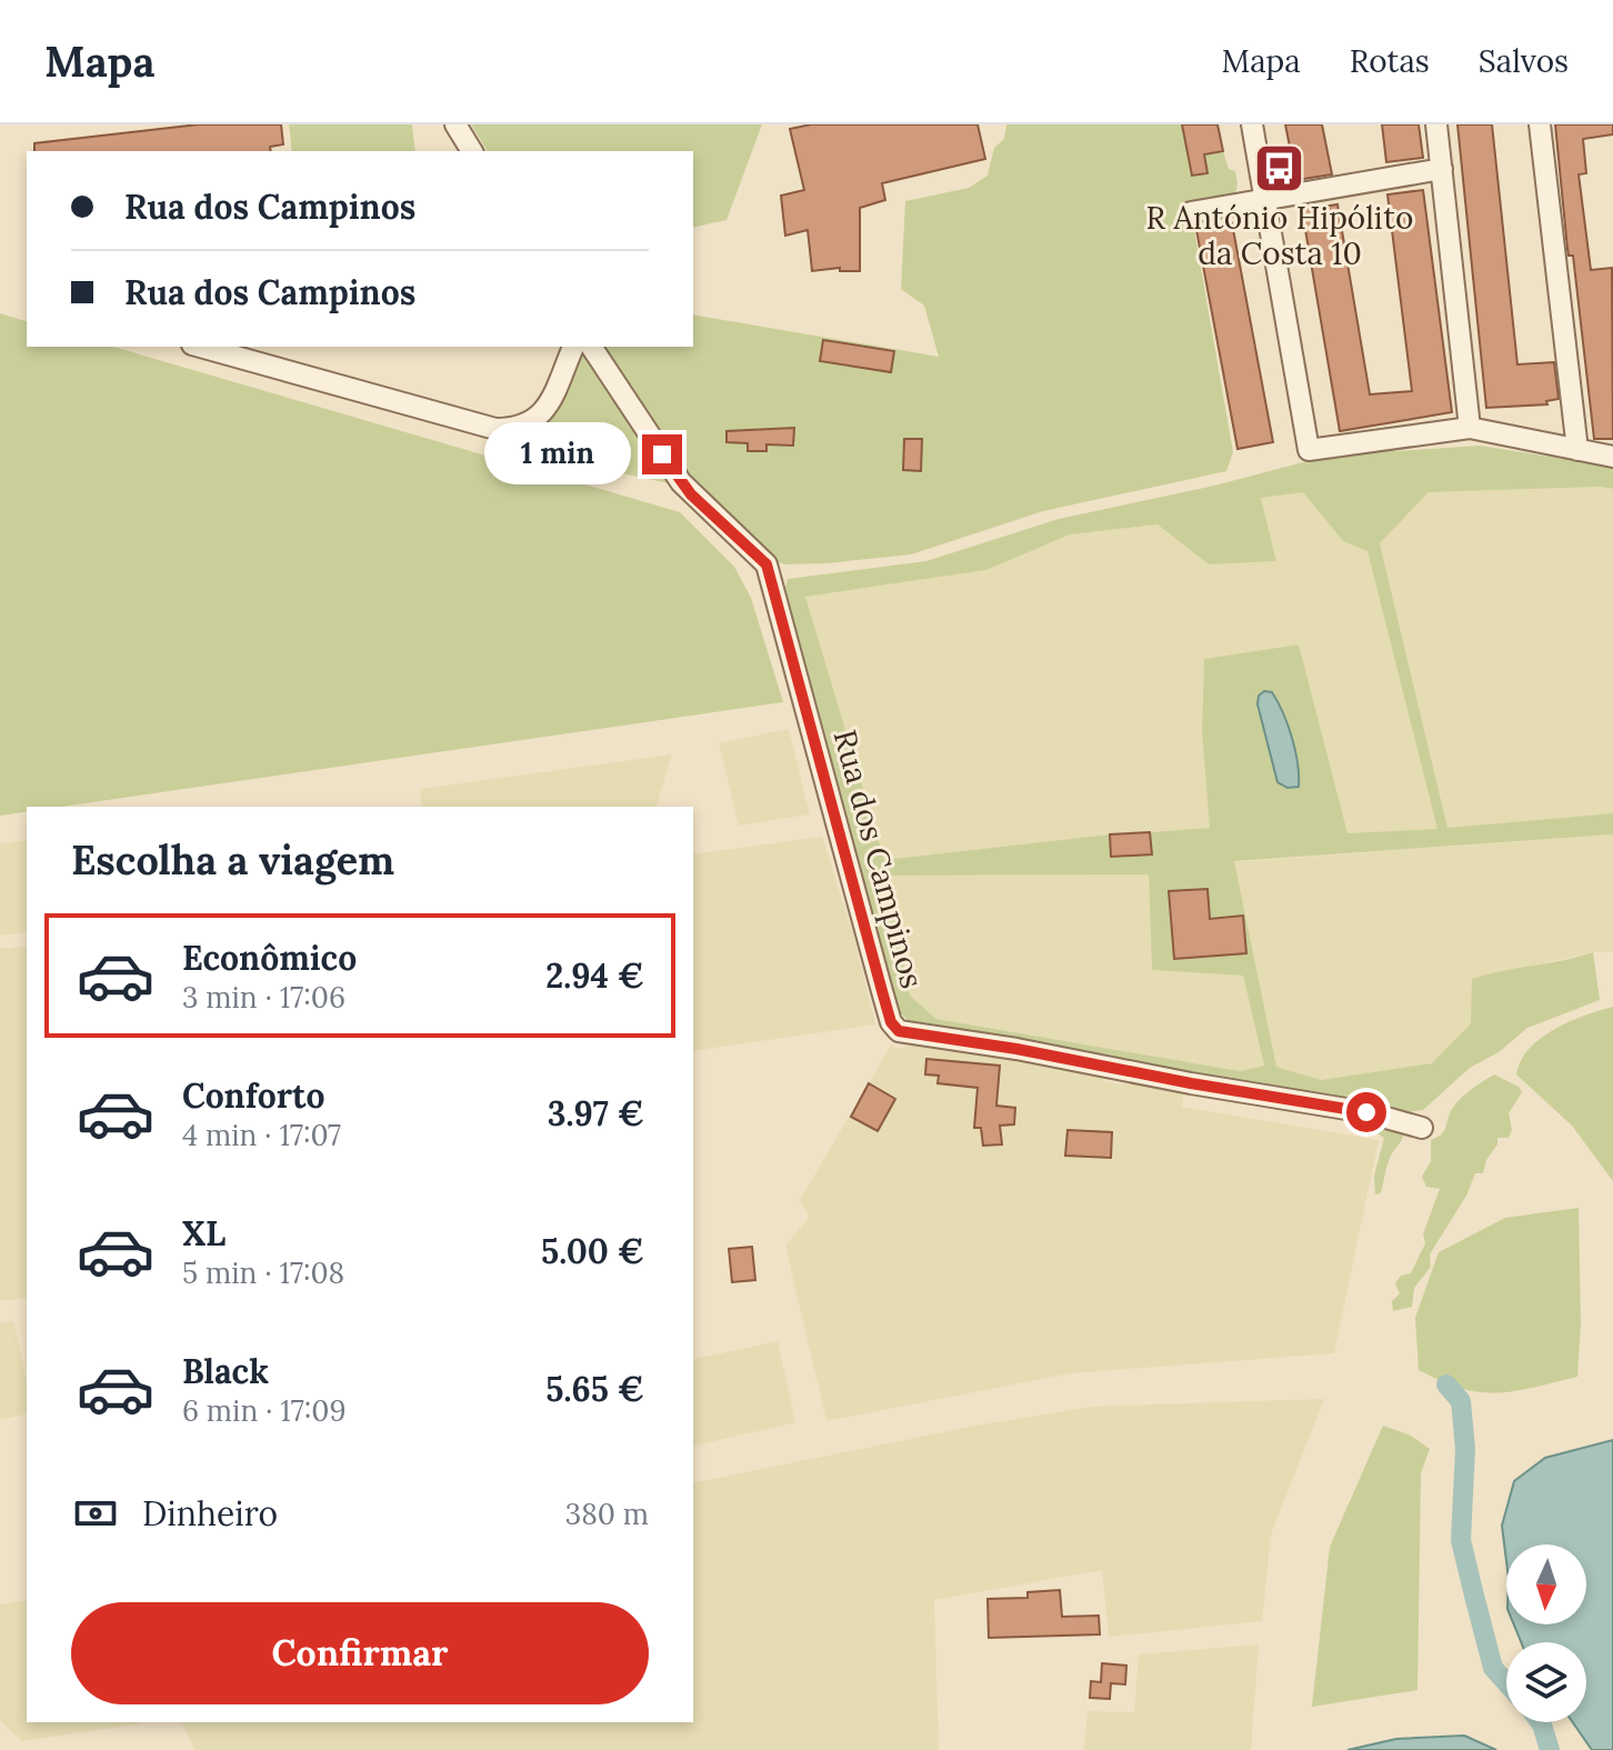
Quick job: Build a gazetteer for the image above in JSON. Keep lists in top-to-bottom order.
{
  "streets": {
    "street": ["Rua dos Campinos"]
  },
  "places": {
    "bus stop": ["R António Hipólito da Costa 10"]
  },
  "north": "bottom",
  "page": {
    "header": "Mapa",
    "nav": ["Mapa", "Rotas", "Salvos"],
    "banner": ["Rua dos Campinos", "Rua dos Campinos"],
    "bubble": "1 min",
    "heading": "Escolha a viagem",
    "list": [
      {
        "name": "Econômico",
        "note": "3 min · 17:06",
        "value": "2.94 €"
      },
      {
        "name": "Conforto",
        "note": "4 min · 17:07",
        "value": "3.97 €"
      },
      {
        "name": "XL",
        "note": "5 min · 17:08",
        "value": "5.00 €"
      },
      {
        "name": "Black",
        "note": "6 min · 17:09",
        "value": "5.65 €"
      }
    ],
    "pay": ["Dinheiro", "380 m"],
    "buttons": "Confirmar"
  }
}
